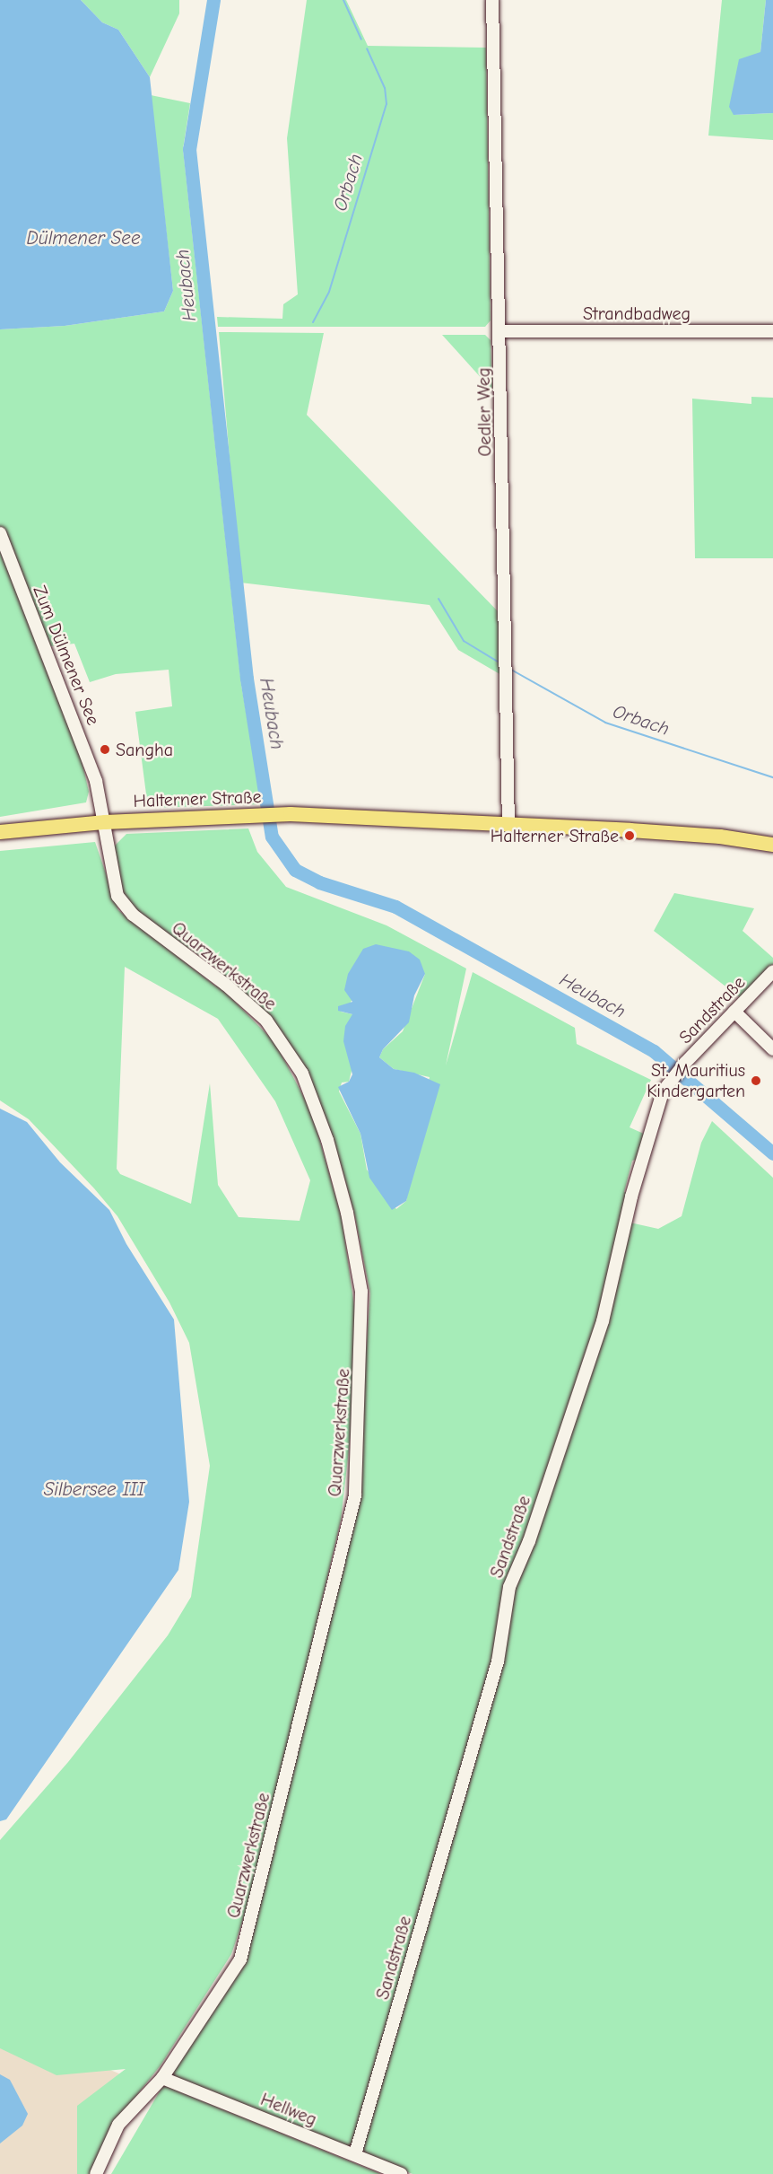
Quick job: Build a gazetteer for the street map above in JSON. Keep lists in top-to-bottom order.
{
  "streets": {
    "main road": ["Halterner Straße"],
    "street": [
      "Strandbadweg",
      "Oedler Weg",
      "Zum Dülmener See",
      "Quarzwerkstraße",
      "Sandstraße",
      "Hellweg"
    ]
  },
  "crossings": [
    ["Strandbadweg", "Oedler Weg"],
    ["Oedler Weg", "Halterner Straße"],
    ["Zum Dülmener See", "Halterner Straße"],
    ["Zum Dülmener See", "Quarzwerkstraße"],
    ["Halterner Straße", "Quarzwerkstraße"],
    ["Quarzwerkstraße", "Hellweg"],
    ["Sandstraße", "Hellweg"]
  ],
  "water": [
    "Orbach",
    "Dülmener See",
    "Heubach",
    "Silbersee III"
  ],
  "places": ["Sangha", "Halterner Straße", "St. Mauritius Kindergarten"]
}
